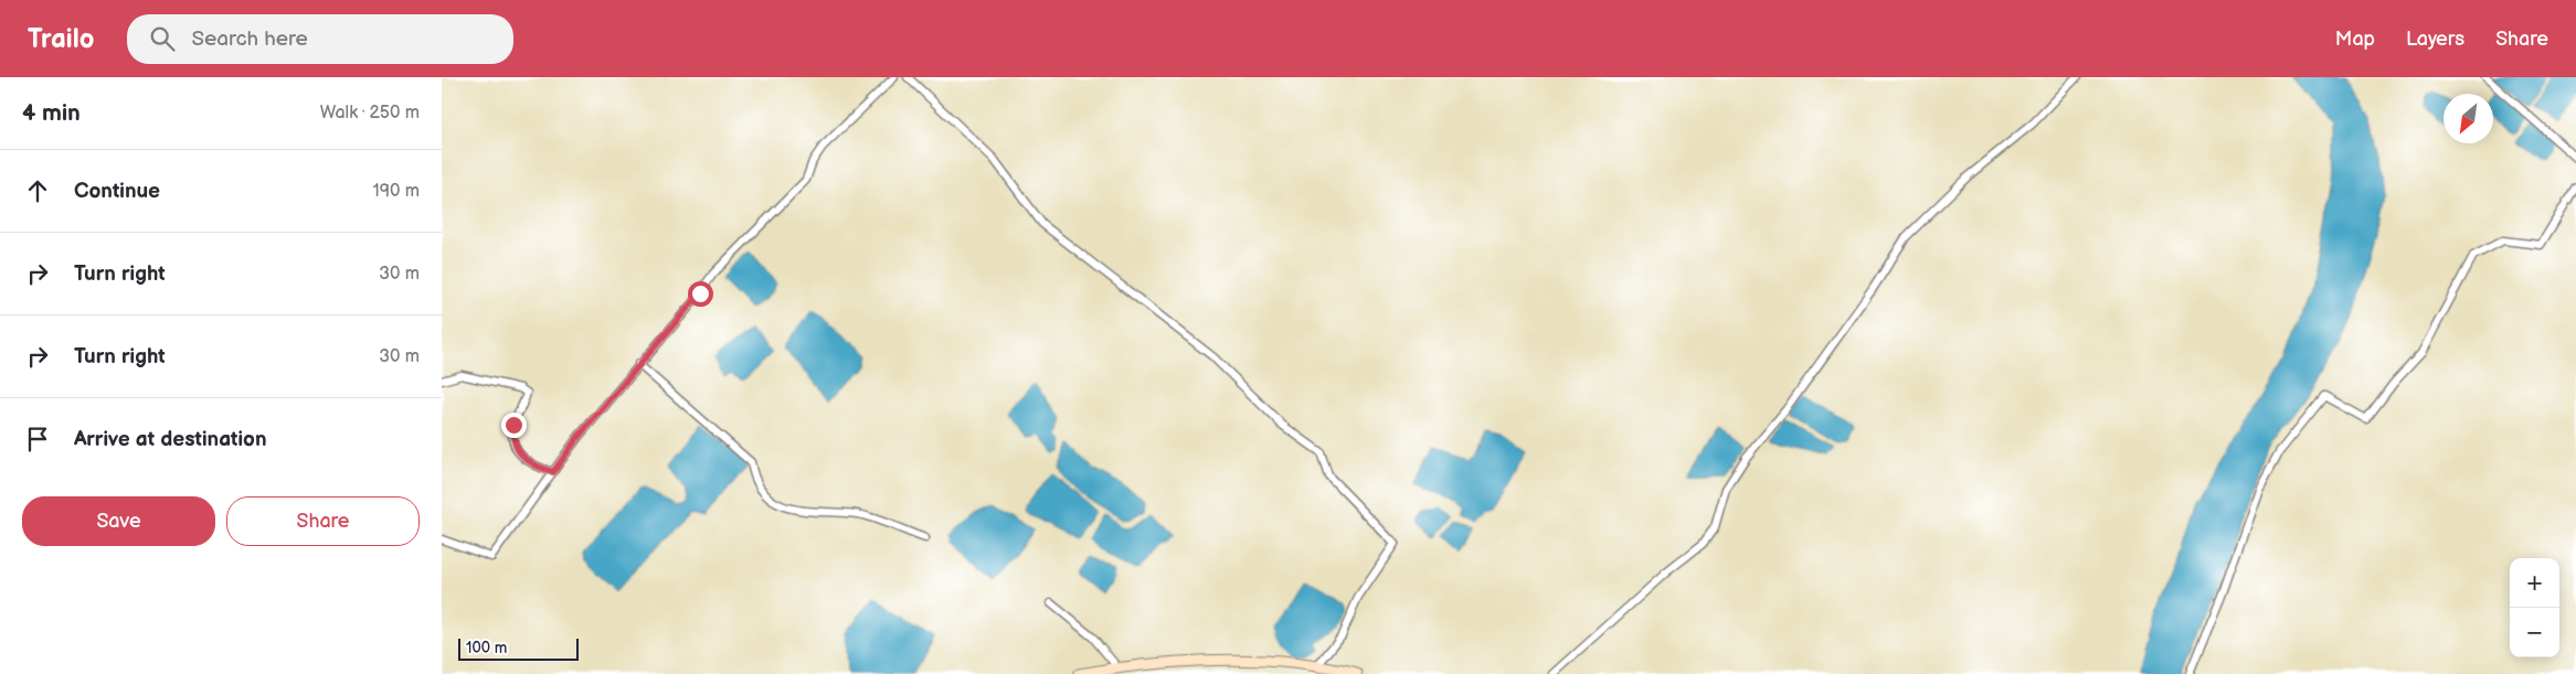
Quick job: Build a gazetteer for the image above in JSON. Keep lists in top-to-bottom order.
{
  "scale_bar": "100 m",
  "north": "bottom left",
  "page": {
    "header": "Trailo",
    "search": "Search here",
    "nav": ["Map", "Layers", "Share"],
    "heading": ["4 min", "Walk · 250 m"],
    "list": [
      ["Continue", "190 m"],
      ["Turn right", "30 m"],
      ["Turn right", "30 m"],
      "Arrive at destination"
    ],
    "buttons": ["Save", "Share"],
    "map_buttons": ["+", "−"],
    "scale": "100 m"
  }
}
